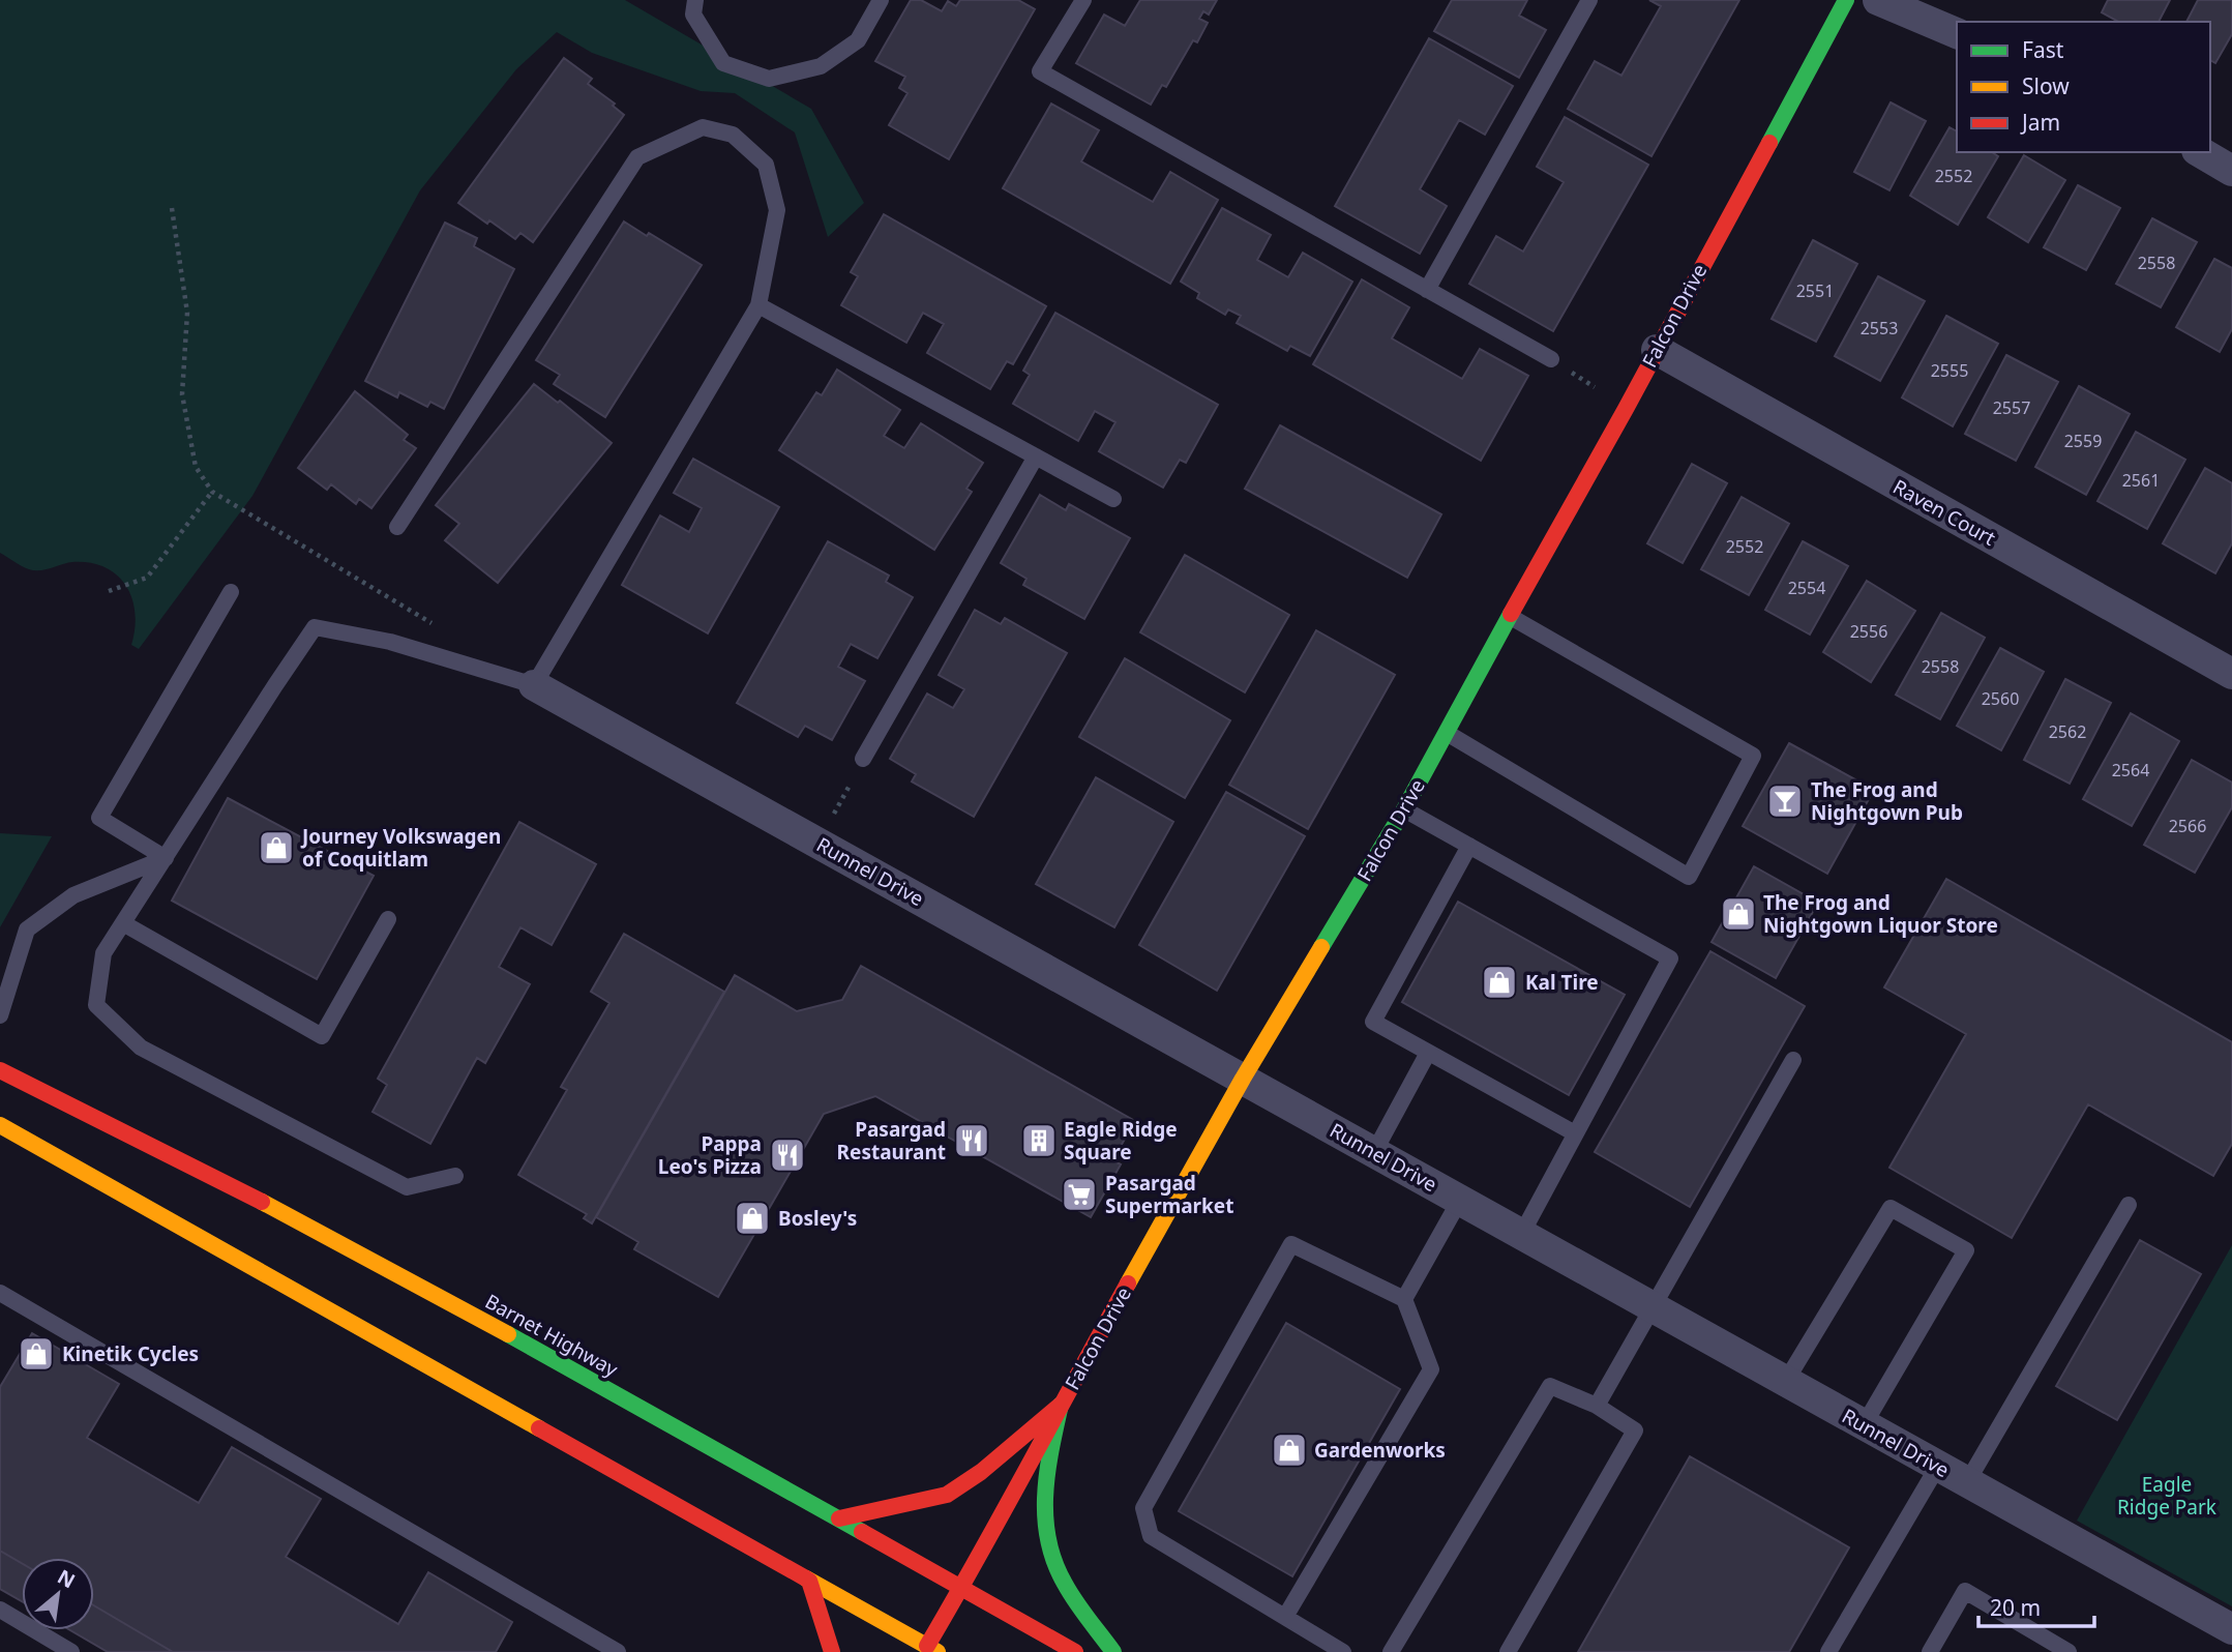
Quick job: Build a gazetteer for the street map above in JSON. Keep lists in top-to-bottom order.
{
  "streets": {
    "main road": ["Falcon Drive", "Barnet Highway"],
    "street": ["Raven Court", "Runnel Drive"]
  },
  "crossings": [
    ["Falcon Drive", "Raven Court"],
    ["Falcon Drive", "Runnel Drive"],
    ["Falcon Drive", "Barnet Highway"]
  ],
  "parks": ["Eagle Ridge Park"],
  "places": {
    "bar": ["The Frog and Nightgown Pub"],
    "shop": [
      "Journey Volkswagen of Coquitlam",
      "The Frog and Nightgown Liquor Store",
      "Kal Tire",
      "Bosley's",
      "Kinetik Cycles",
      "Gardenworks"
    ],
    "restaurant": ["Pasargad Restaurant", "Pappa Leo's Pizza"],
    "building": ["Eagle Ridge Square"],
    "supermarket": ["Pasargad Supermarket"]
  },
  "house_numbers": [
    "2552",
    "2558",
    "2551",
    "2553",
    "2555",
    "2557",
    "2559",
    "2561",
    "2552",
    "2554",
    "2556",
    "2558",
    "2560",
    "2562",
    "2564",
    "2566"
  ],
  "legend": ["Fast", "Slow", "Jam"],
  "scale_bar": "20 m",
  "north": "top right"
}
